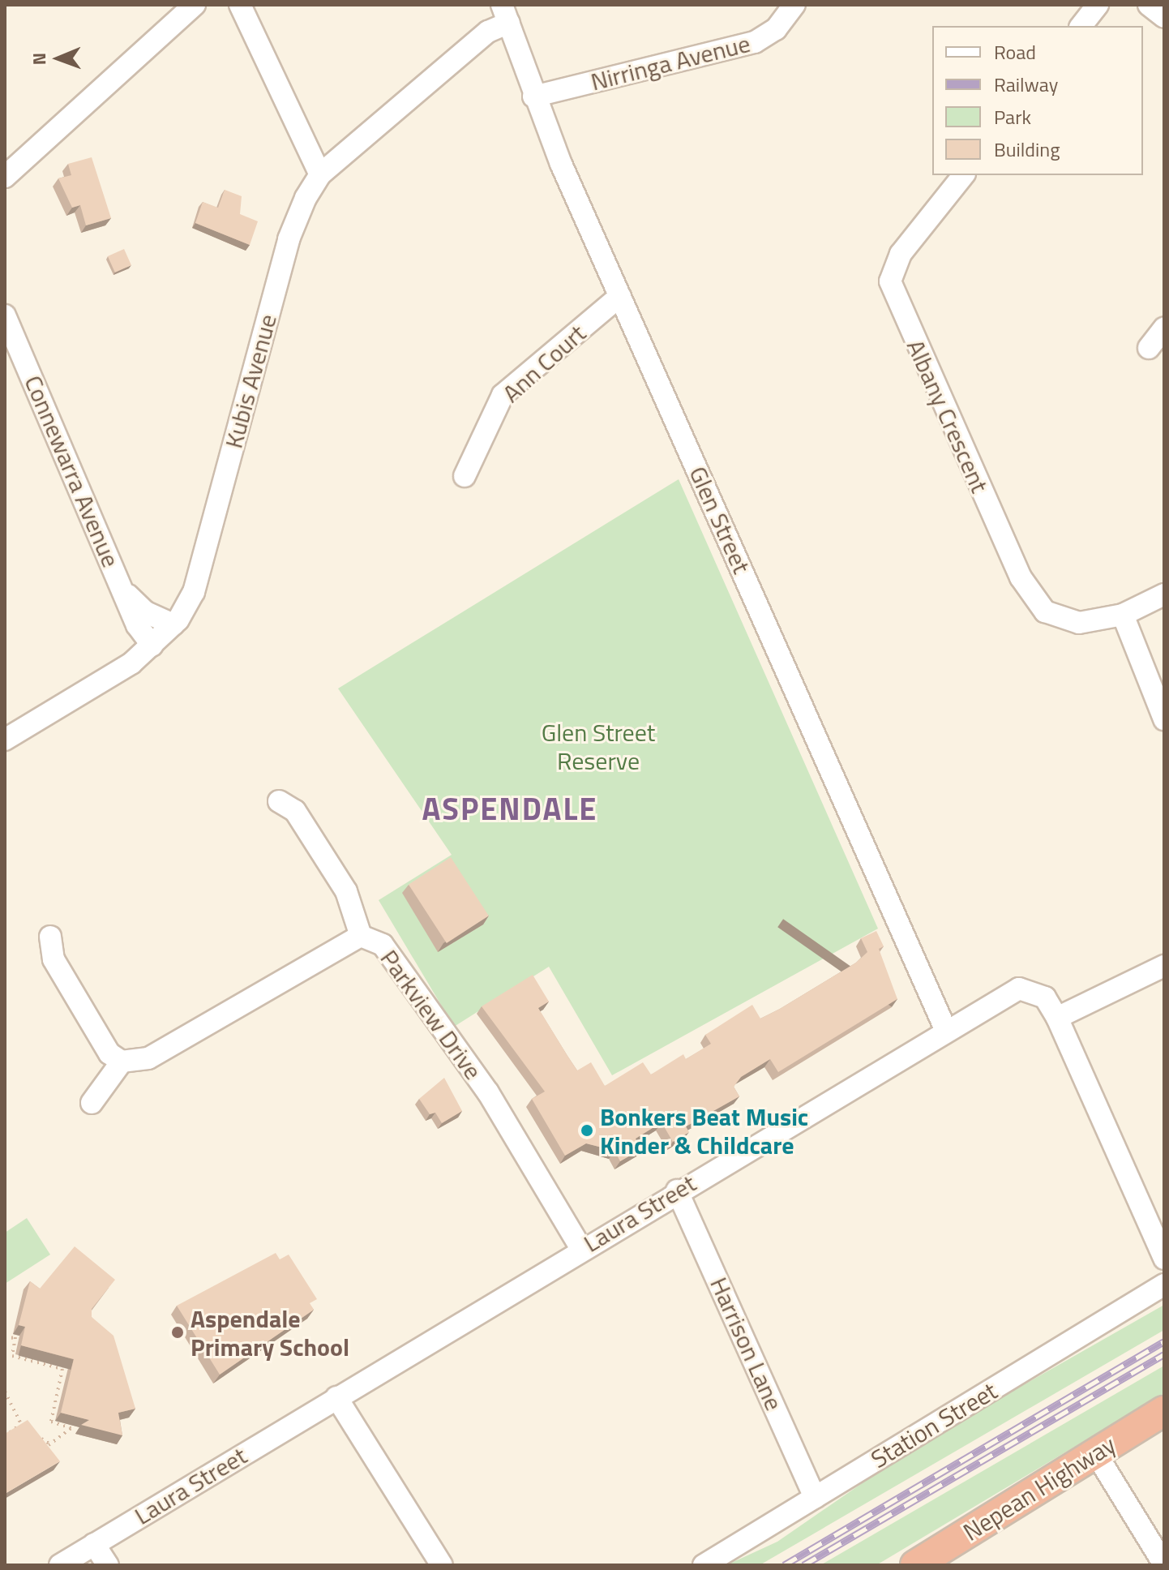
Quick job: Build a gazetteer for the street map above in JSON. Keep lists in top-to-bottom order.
{
  "streets": {
    "highway": ["Nepean Highway"],
    "street": [
      "Nirringa Avenue",
      "Ann Court",
      "Kubis Avenue",
      "Albany Crescent",
      "Connewarra Avenue",
      "Glen Street",
      "Parkview Drive",
      "Laura Street",
      "Harrison Lane",
      "Station Street"
    ]
  },
  "crossings": [
    ["Nirringa Avenue", "Glen Street"],
    ["Ann Court", "Glen Street"],
    ["Kubis Avenue", "Connewarra Avenue"],
    ["Kubis Avenue", "Glen Street"],
    ["Glen Street", "Laura Street"],
    ["Parkview Drive", "Laura Street"],
    ["Laura Street", "Harrison Lane"],
    ["Harrison Lane", "Station Street"]
  ],
  "districts": ["ASPENDALE"],
  "parks": ["Glen Street Reserve"],
  "places": ["Bonkers Beat Music Kinder & Childcare", "Aspendale Primary School"],
  "legend": [
    "Road",
    "Railway",
    "Park",
    "Building"
  ],
  "north": "left"
}
